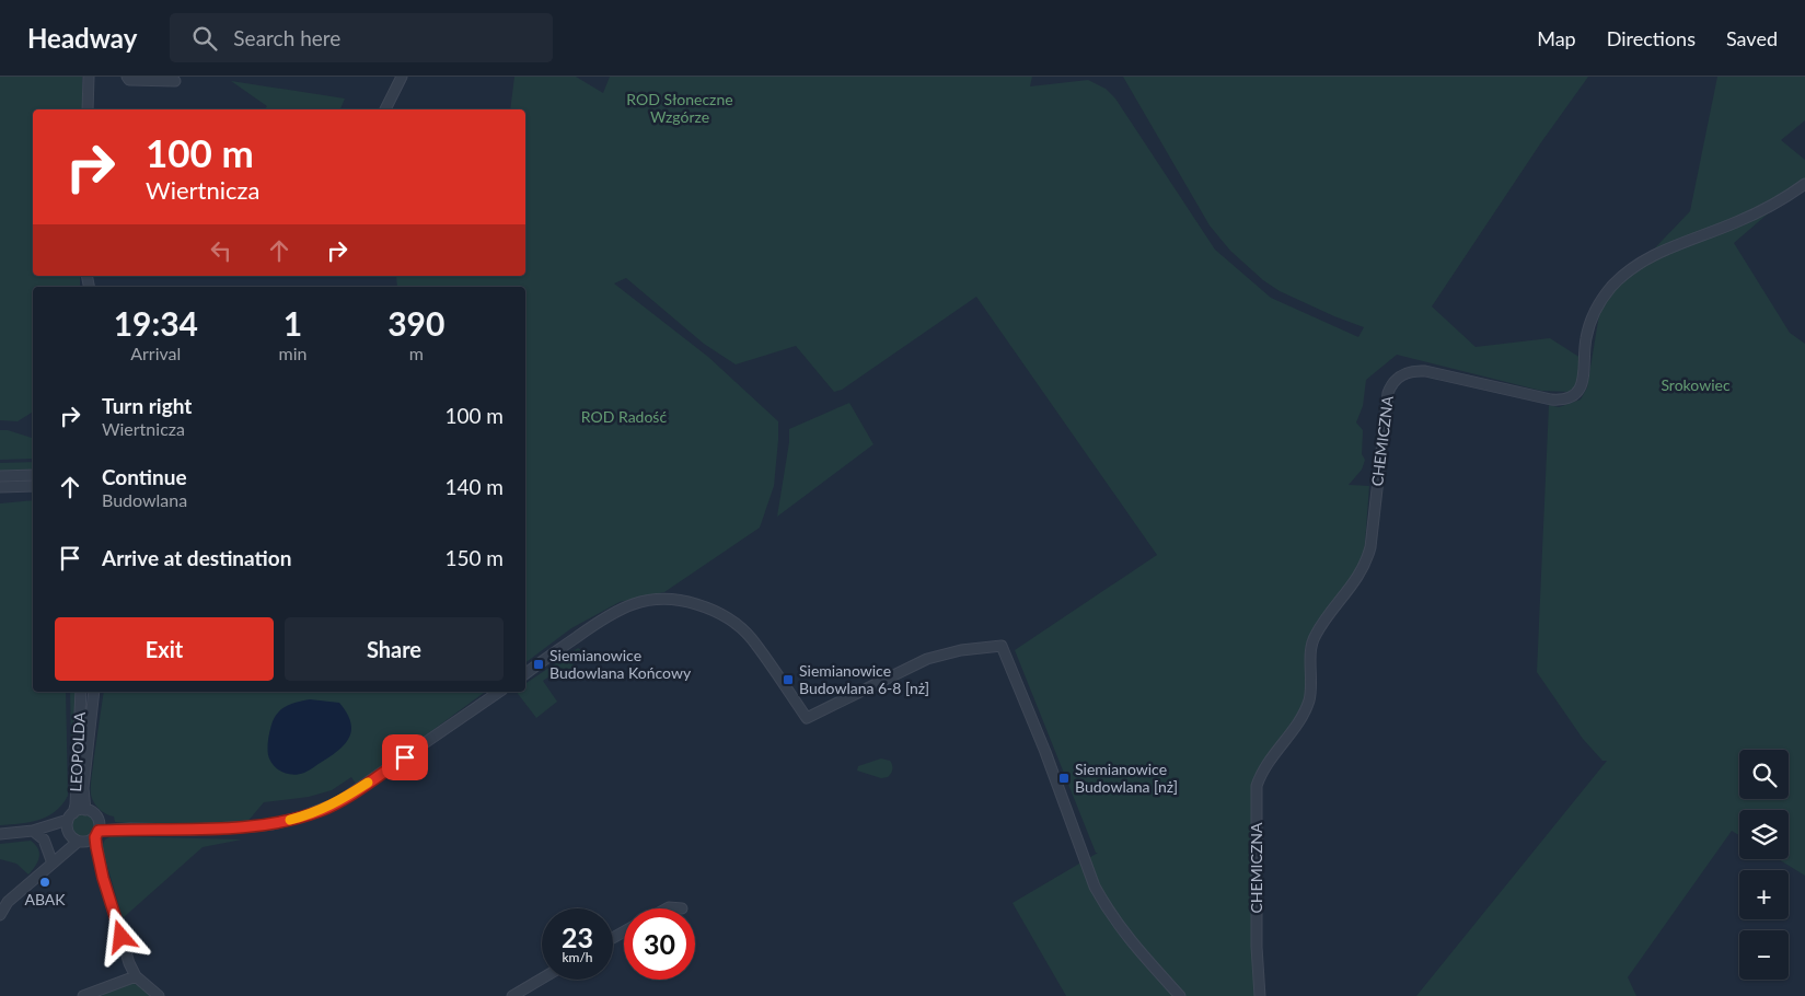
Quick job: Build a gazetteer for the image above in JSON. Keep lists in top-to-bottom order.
{
  "streets": {
    "street": ["CHEMICZNA", "LEOPOLDA"]
  },
  "parks": ["ROD Słoneczne Wzgórze", "Srokowiec", "ROD Radość"],
  "places": {
    "transit": ["Siemianowice Budowlana Końcowy", "Siemianowice Budowlana 6-8 [nż]", "Siemianowice Budowlana [nż]"],
    "other": ["ABAK"]
  },
  "page": {
    "header": "Headway",
    "search": "Search here",
    "nav": ["Map", "Directions", "Saved"],
    "turn": ["100 m", "Wiertnicza"],
    "eta": [
      "19:34",
      "Arrival",
      "1",
      "min",
      "390",
      "m"
    ],
    "list": [
      {
        "name": "Turn right",
        "note": "Wiertnicza",
        "value": "100 m"
      },
      {
        "name": "Continue",
        "note": "Budowlana",
        "value": "140 m"
      },
      {
        "name": "Arrive at destination",
        "value": "150 m"
      }
    ],
    "buttons": ["Exit", "Share"],
    "map_buttons": ["+", "−"],
    "speed": "23 km/h",
    "limit": "30"
  }
}
